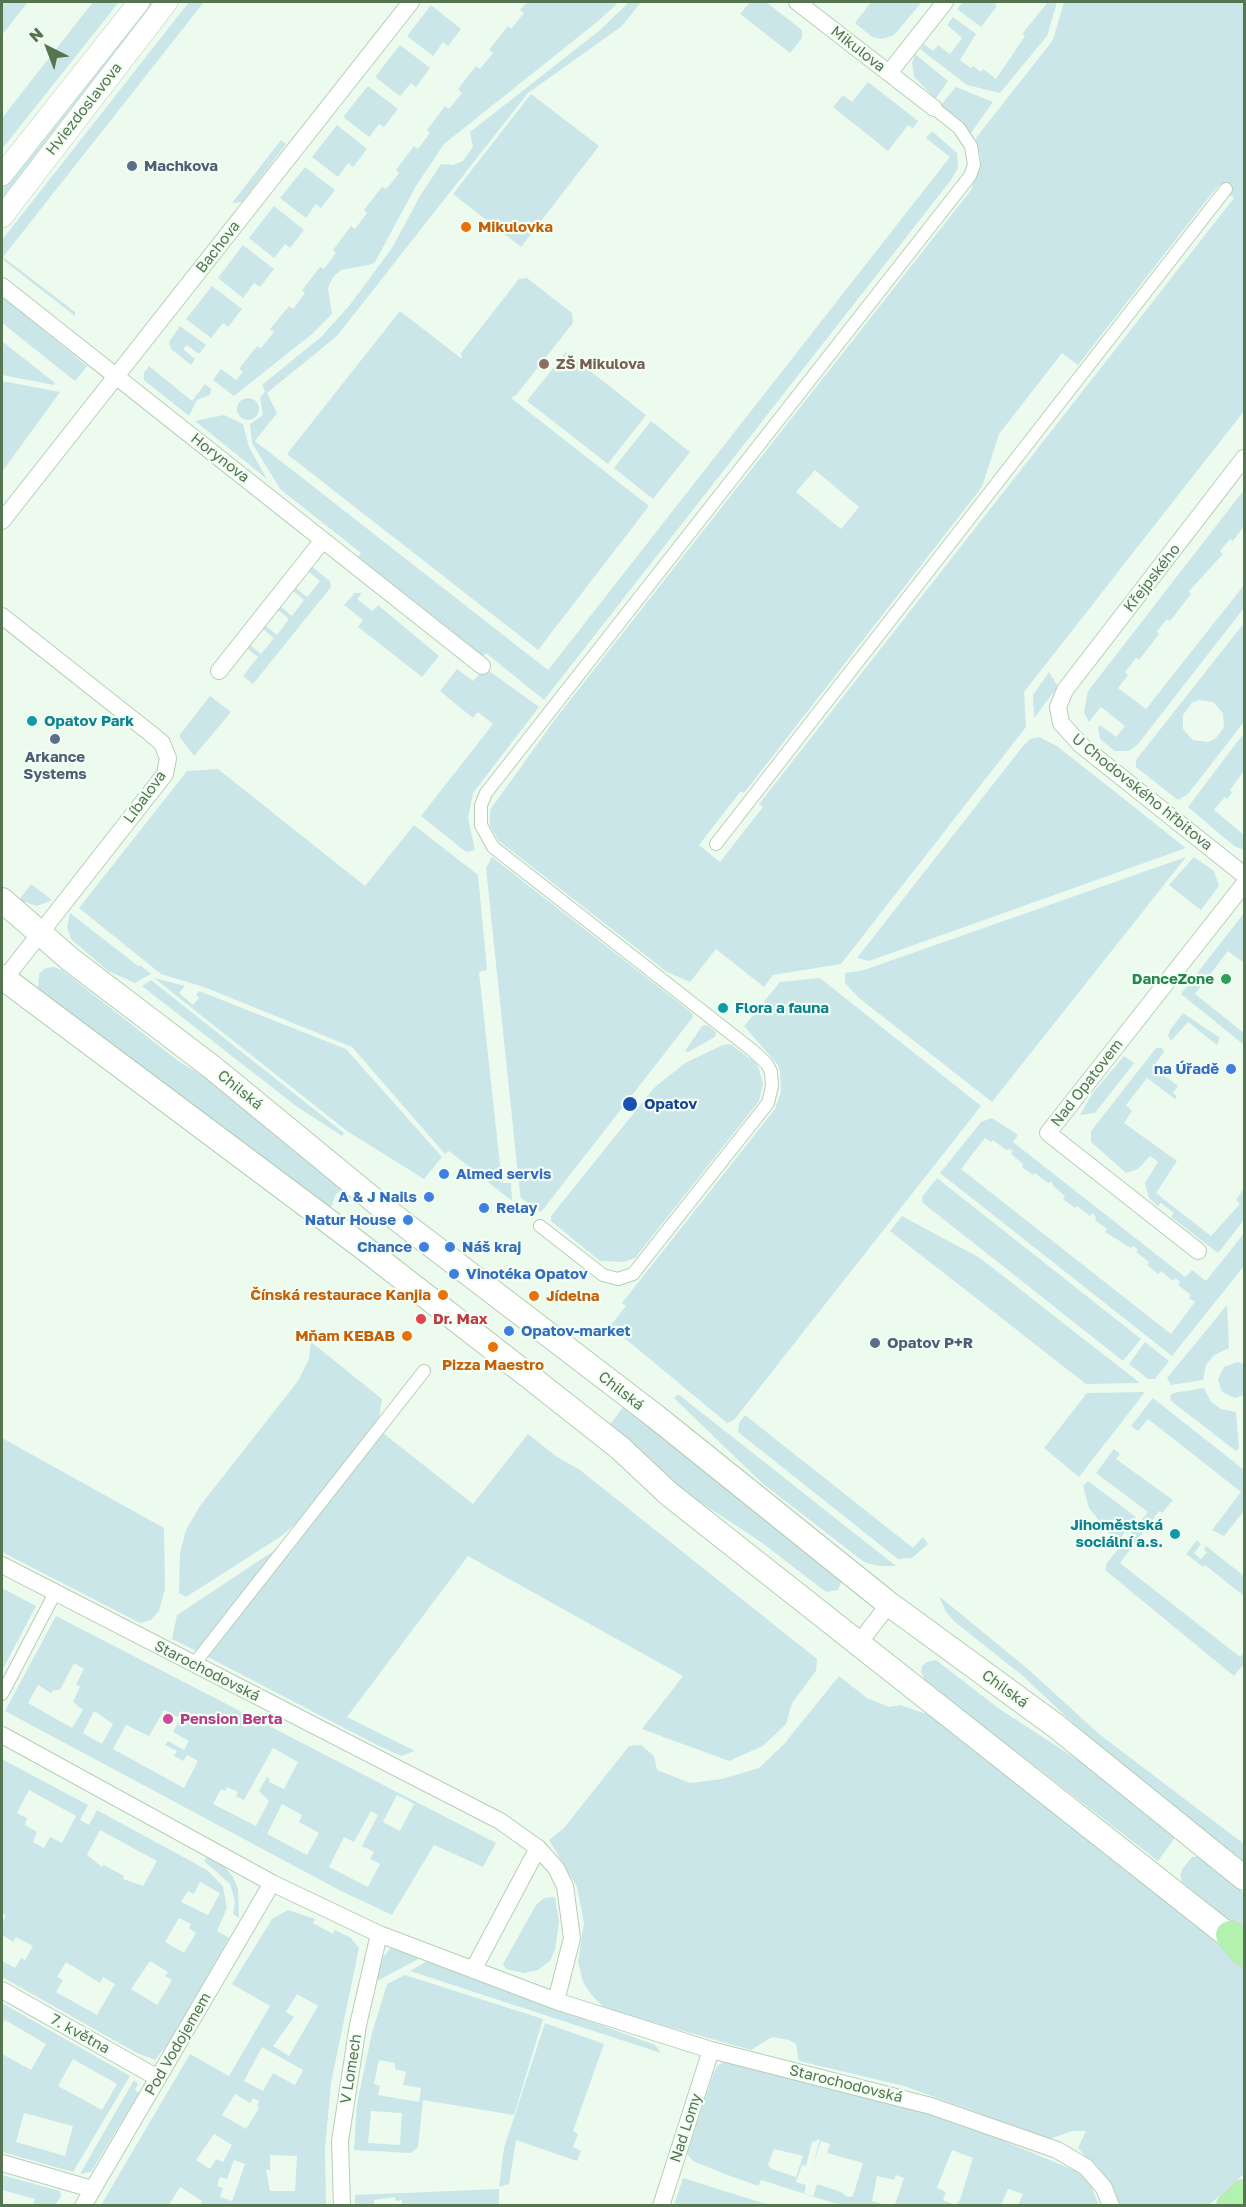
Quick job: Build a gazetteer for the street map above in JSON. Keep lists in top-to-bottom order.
{
  "streets": {
    "main road": ["Chilská"],
    "street": [
      "Mikulova",
      "Hviezdoslavova",
      "Bachova",
      "Horynova",
      "Křejpského",
      "U Chodovského hřbitova",
      "Líbalova",
      "Nad Opatovem",
      "Starochodovská",
      "7. května",
      "Pod Vodojemem",
      "V Lomech",
      "Nad Lomy"
    ]
  },
  "crossings": [
    ["Bachova", "Horynova"],
    ["Křejpského", "U Chodovského hřbitova"],
    ["Líbalova", "Chilská"],
    ["Starochodovská", "Pod Vodojemem"],
    ["Starochodovská", "V Lomech"],
    ["Starochodovská", "Nad Lomy"],
    ["7. května", "Pod Vodojemem"]
  ],
  "places": [
    "Machkova",
    "Mikulovka",
    "ZŠ Mikulova",
    "Opatov Park",
    "Arkance Systems",
    "DanceZone",
    "Flora a fauna",
    "na Úřadě",
    "Opatov",
    "Almed servis",
    "A & J Nails",
    "Relay",
    "Natur House",
    "Chance",
    "Náš kraj",
    "Vinotéka Opatov",
    "Čínská restaurace Kanjia",
    "Jídelna",
    "Dr. Max",
    "Opatov-market",
    "Mňam KEBAB",
    "Opatov P+R",
    "Pizza Maestro",
    "Jihoměstská sociální a.s.",
    "Pension Berta"
  ],
  "north": "top left"
}
